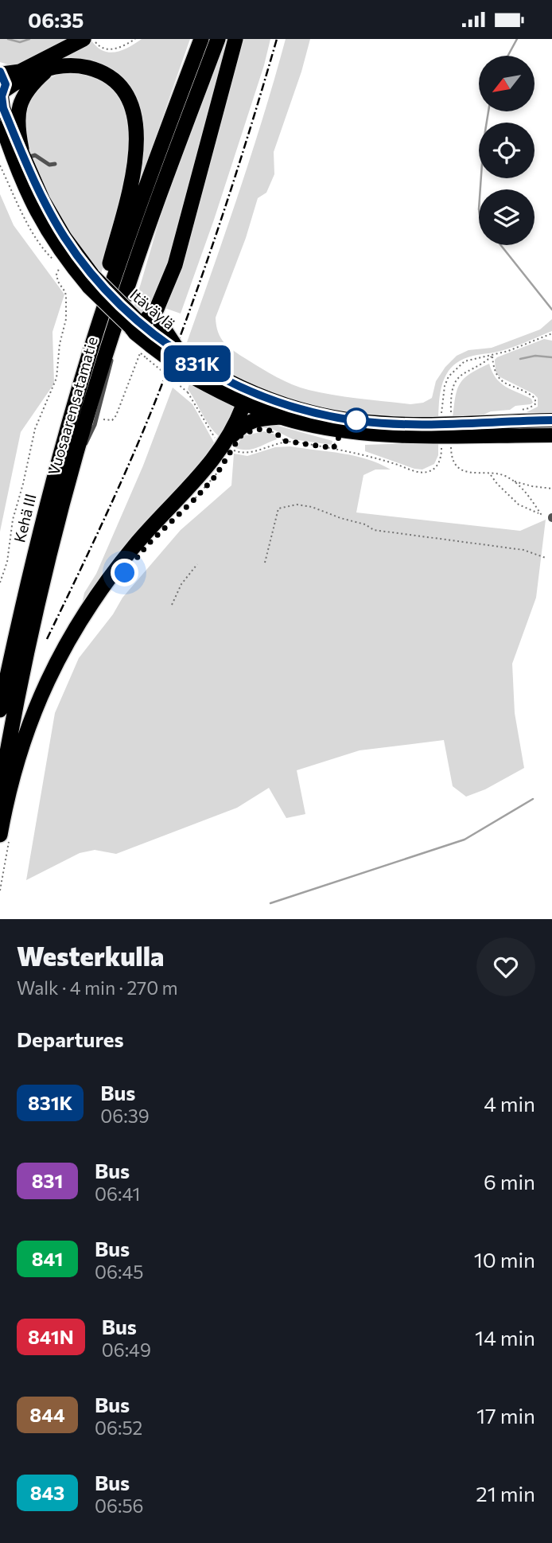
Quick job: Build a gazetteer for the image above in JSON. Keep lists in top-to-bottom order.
{
  "streets": {
    "highway": ["Vuosaaren satamatie", "Kehä III"],
    "main road": ["Itäväylä"]
  },
  "crossings": [
    ["Vuosaaren satamatie", "Kehä III"]
  ],
  "lines": ["bus line 831K"],
  "north": "bottom left",
  "page": {
    "status": "06:35",
    "on_map": "831K",
    "heading": [
      ["Westerkulla", "Walk · 4 min · 270 m"],
      "Departures"
    ],
    "list": [
      {
        "mark": "831K",
        "name": "Bus",
        "note": "06:39",
        "value": "4 min"
      },
      {
        "mark": "831",
        "name": "Bus",
        "note": "06:41",
        "value": "6 min"
      },
      {
        "mark": "841",
        "name": "Bus",
        "note": "06:45",
        "value": "10 min"
      },
      {
        "mark": "841N",
        "name": "Bus",
        "note": "06:49",
        "value": "14 min"
      },
      {
        "mark": "844",
        "name": "Bus",
        "note": "06:52",
        "value": "17 min"
      },
      {
        "mark": "843",
        "name": "Bus",
        "note": "06:56",
        "value": "21 min"
      }
    ]
  }
}
